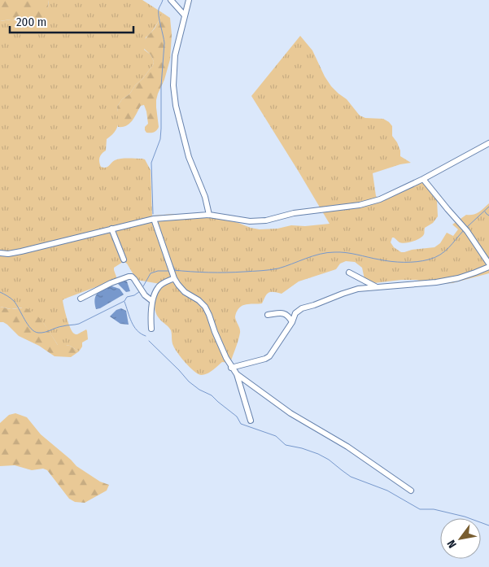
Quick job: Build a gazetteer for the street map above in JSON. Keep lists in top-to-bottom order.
{
  "scale_bar": "200 m",
  "north": "bottom left"
}
